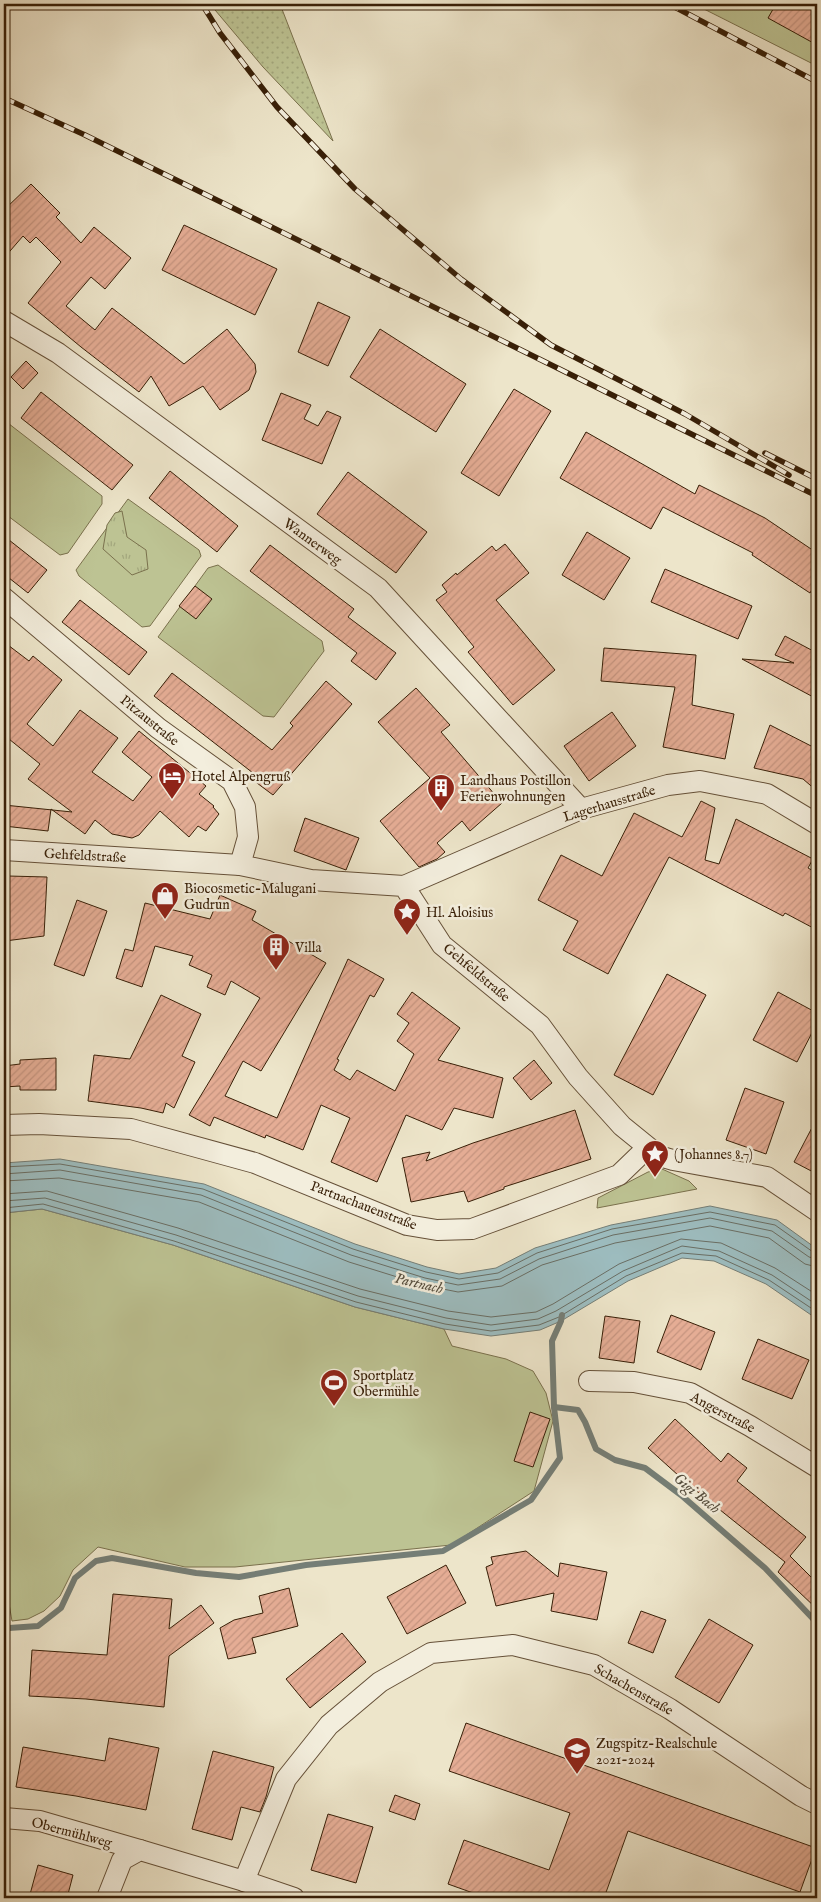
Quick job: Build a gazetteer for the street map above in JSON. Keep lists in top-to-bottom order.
{
  "streets": {
    "street": [
      "Wannerweg",
      "Pitzaustraße",
      "Lagerhausstraße",
      "Gehfeldstraße",
      "Partnachauenstraße",
      "Angerstraße",
      "Schachenstraße",
      "Obermühlweg"
    ]
  },
  "crossings": [
    ["Wannerweg", "Lagerhausstraße"],
    ["Pitzaustraße", "Gehfeldstraße"],
    ["Lagerhausstraße", "Gehfeldstraße"],
    ["Gehfeldstraße", "Partnachauenstraße"],
    ["Schachenstraße", "Obermühlweg"]
  ],
  "water": ["Partnach", "Gigi Bach"],
  "places": {
    "hotel": ["Hotel Alpengruß"],
    "building": ["Landhaus Postillon Ferienwohnungen", "Villa"],
    "shop": ["Biocosmetic-Malugani Gudrun"],
    "place": ["Hl. Aloisius", "(Johannes 8.7)"],
    "sports": ["Sportplatz Obermühle"],
    "school or university": ["Zugspitz-Realschule 2021-2024"]
  }
}
